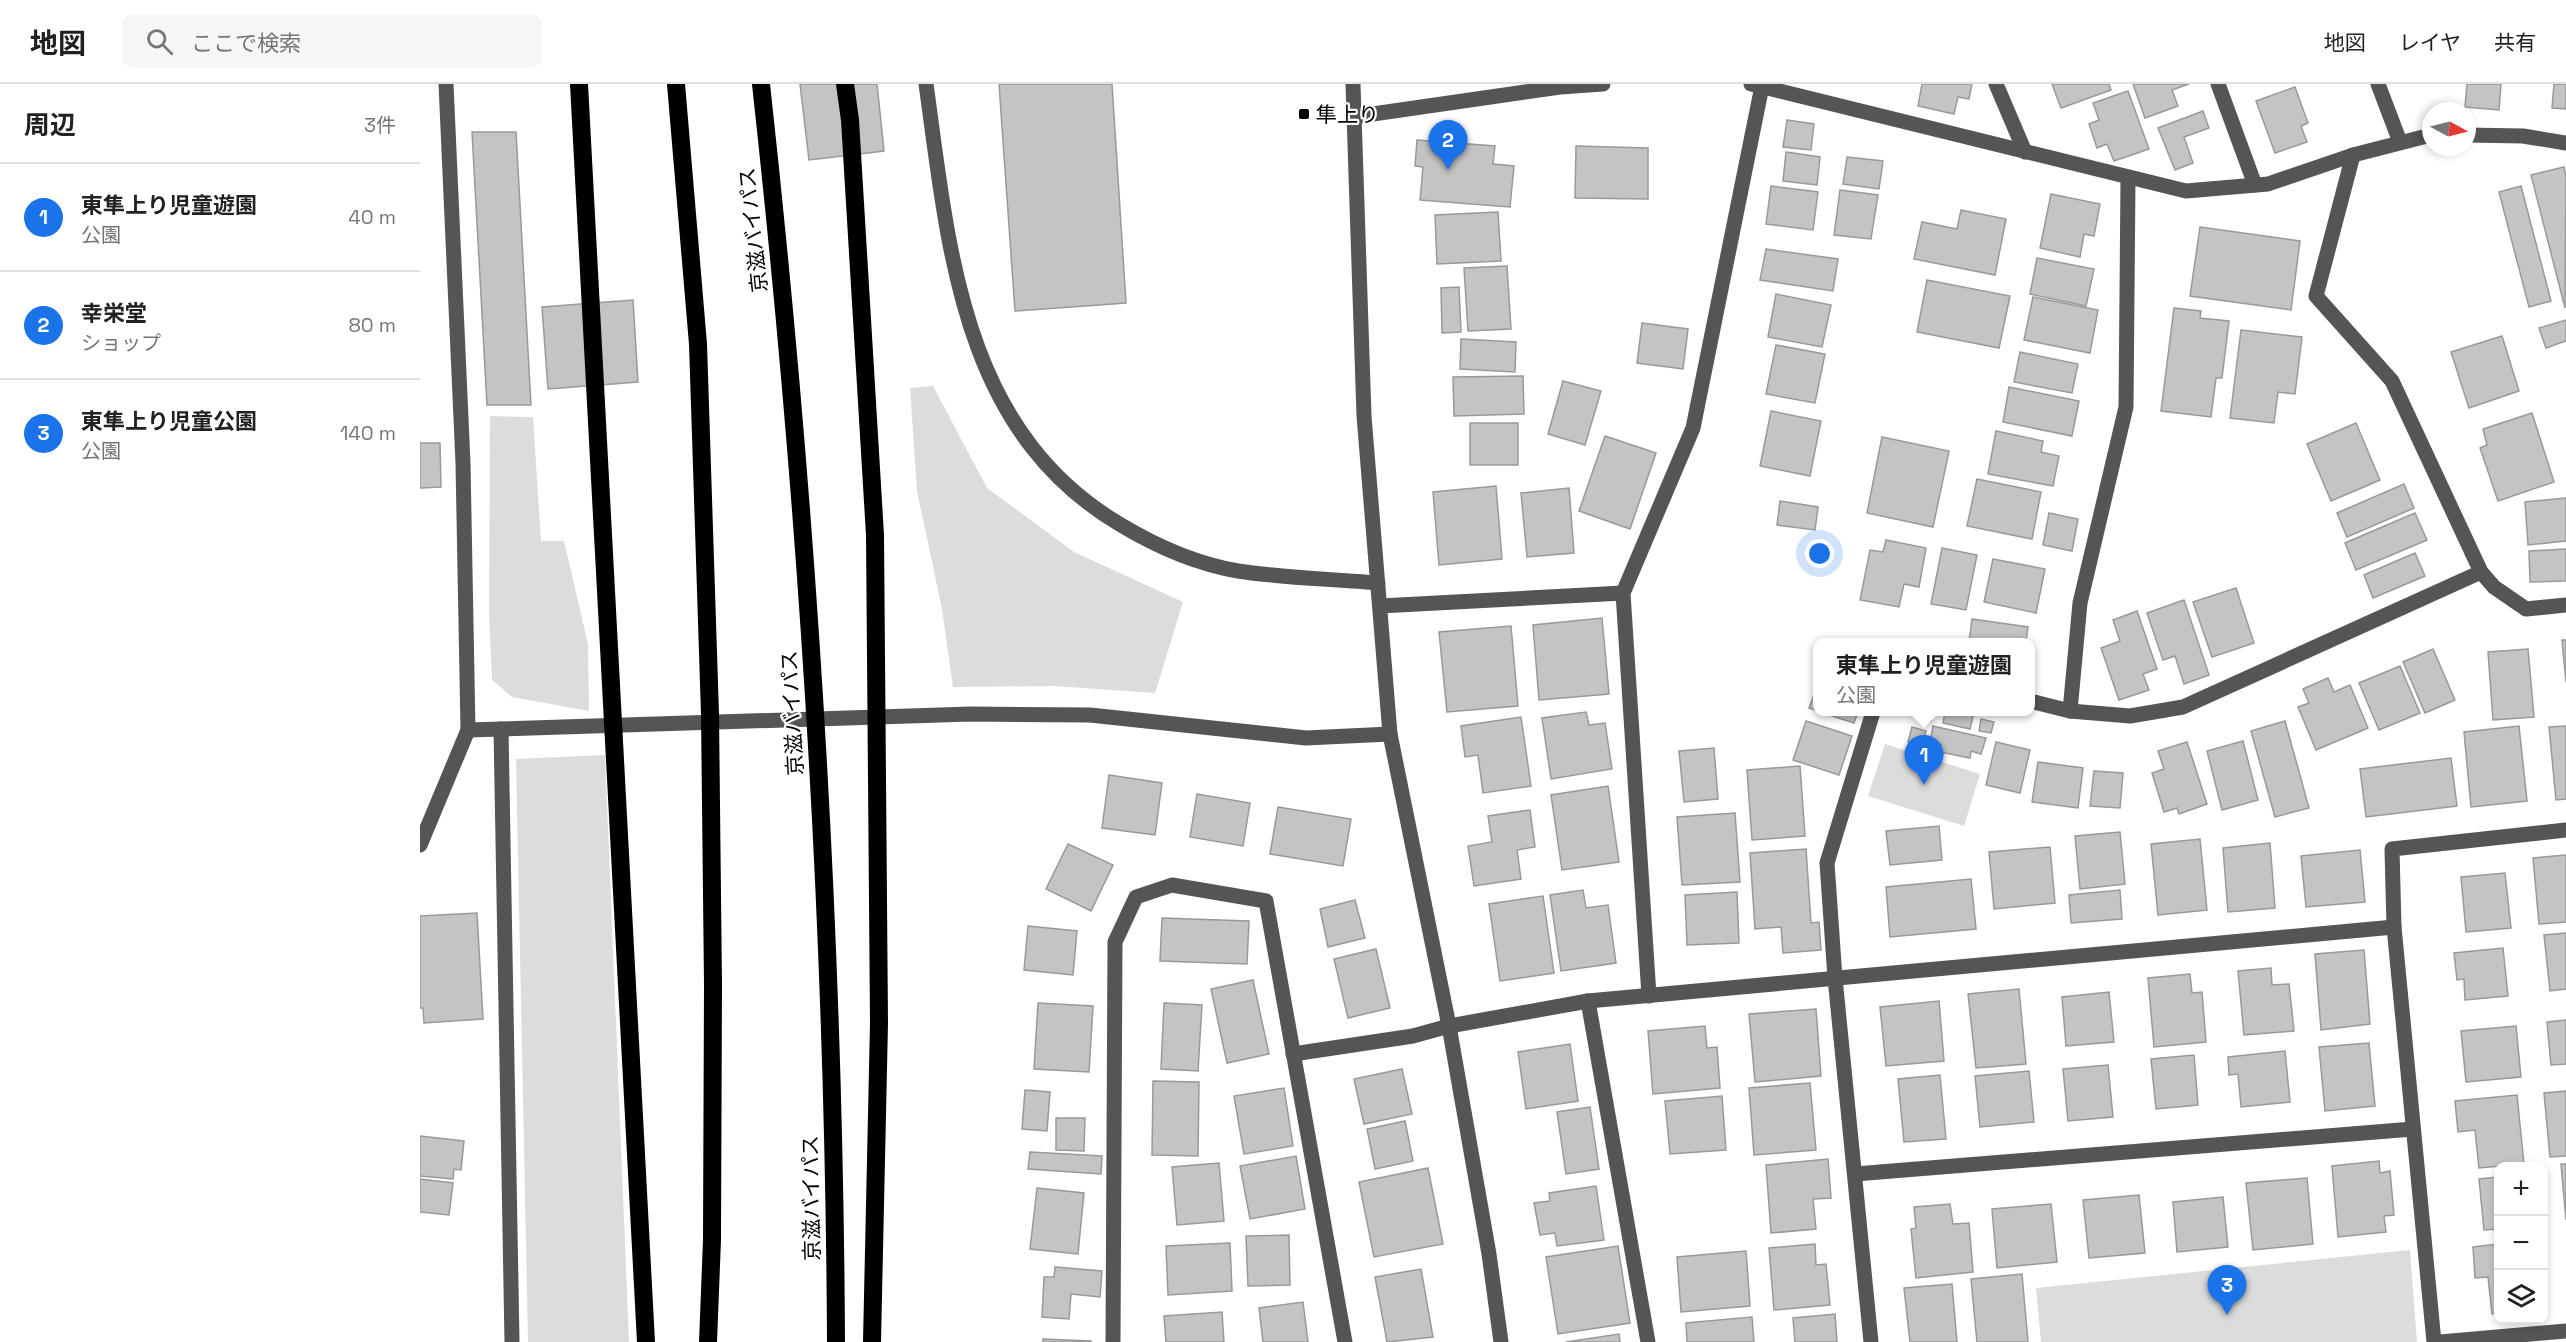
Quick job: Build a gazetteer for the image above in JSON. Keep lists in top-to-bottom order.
{
  "streets": {
    "highway": ["京滋バイパス"]
  },
  "places": {
    "transit": ["隼上り"]
  },
  "north": "right",
  "page": {
    "header": "地図",
    "search": "ここで検索",
    "nav": ["地図", "レイヤ", "共有"],
    "heading": ["周辺", "3件"],
    "pins": ["2", "1", "3"],
    "list": [
      {
        "mark": "1",
        "name": "東隼上り児童遊園",
        "note": "公園",
        "value": "40 m"
      },
      {
        "mark": "2",
        "name": "幸栄堂",
        "note": "ショップ",
        "value": "80 m"
      },
      {
        "mark": "3",
        "name": "東隼上り児童公園",
        "note": "公園",
        "value": "140 m"
      }
    ],
    "popup": ["東隼上り児童遊園", "公園"],
    "map_buttons": ["+", "−"]
  }
}
